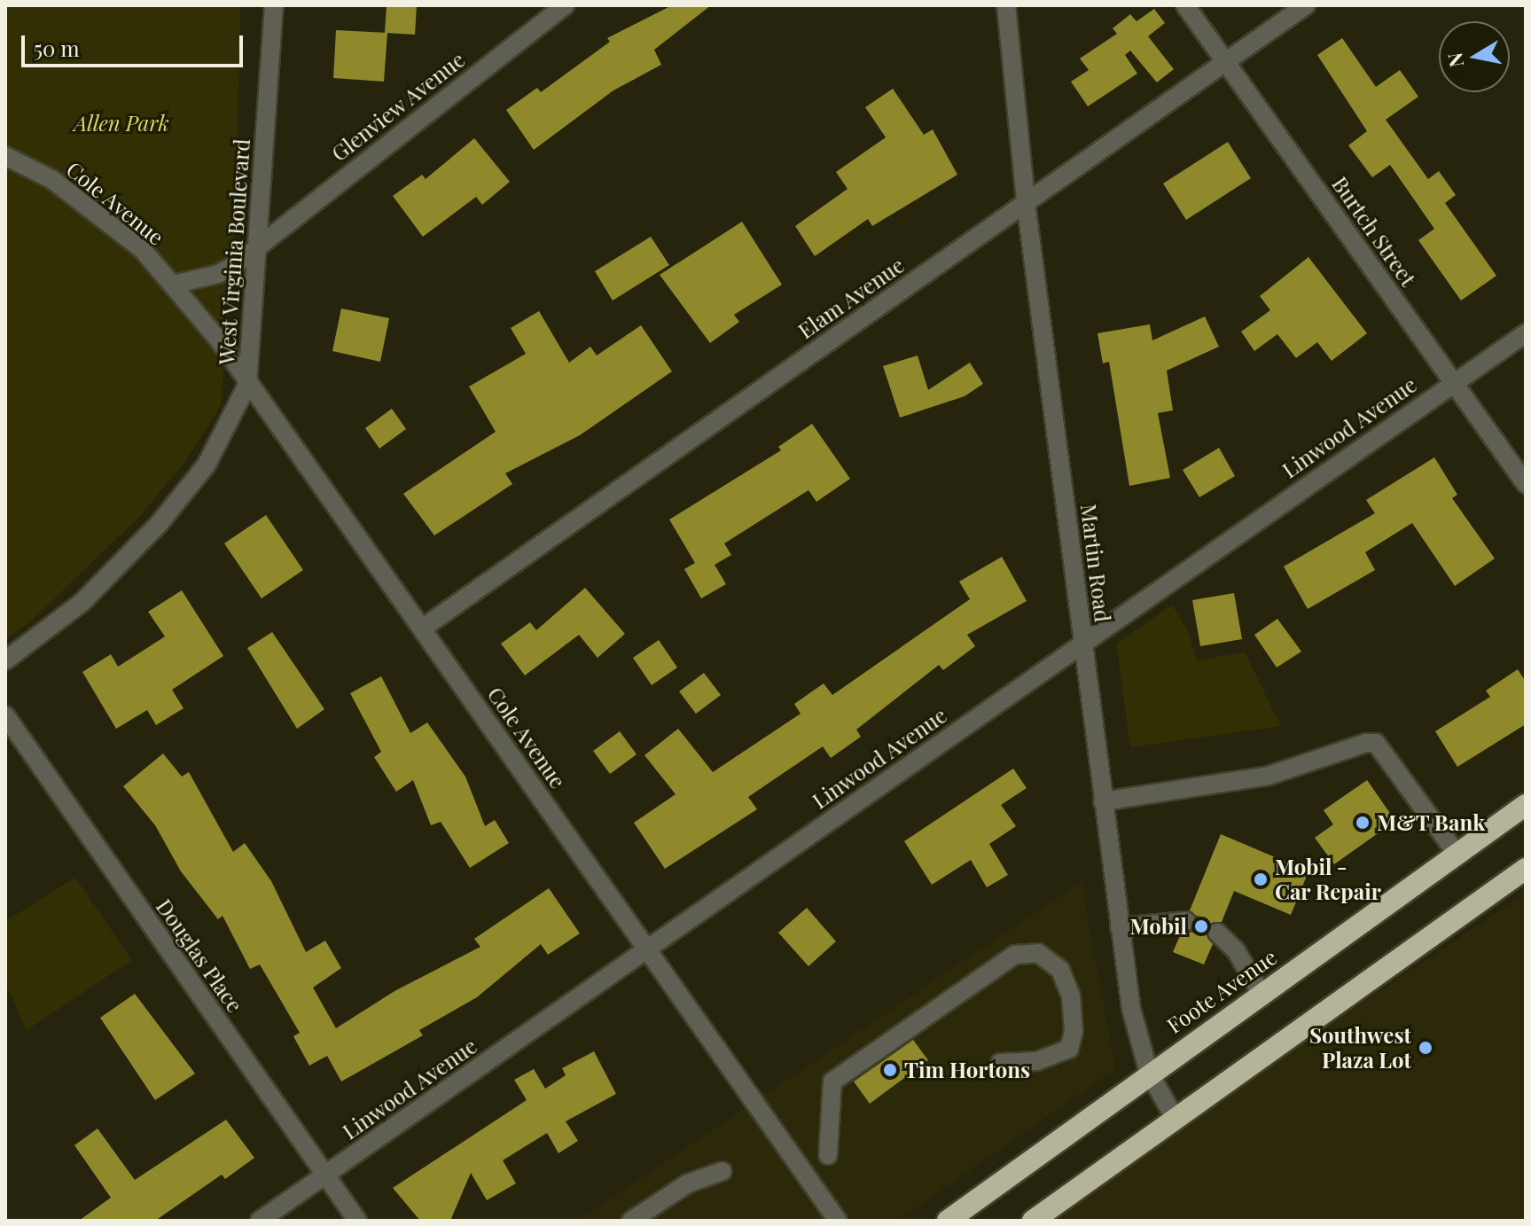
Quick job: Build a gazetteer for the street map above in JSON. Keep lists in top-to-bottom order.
{
  "streets": {
    "highway": ["Foote Avenue"],
    "street": [
      "Glenview Avenue",
      "Cole Avenue",
      "Burtch Street",
      "West Virginia Boulevard",
      "Elam Avenue",
      "Linwood Avenue",
      "Martin Road",
      "Douglas Place"
    ]
  },
  "crossings": [
    ["Glenview Avenue", "West Virginia Boulevard"],
    ["Cole Avenue", "West Virginia Boulevard"],
    ["Cole Avenue", "Elam Avenue"],
    ["Cole Avenue", "Linwood Avenue"],
    ["Burtch Street", "Elam Avenue"],
    ["Burtch Street", "Linwood Avenue"],
    ["Elam Avenue", "Martin Road"],
    ["Linwood Avenue", "Martin Road"],
    ["Linwood Avenue", "Douglas Place"],
    ["Martin Road", "Foote Avenue"]
  ],
  "parks": ["Allen Park"],
  "places": [
    "M&T Bank",
    "Mobil - Car Repair",
    "Mobil",
    "Southwest Plaza Lot",
    "Tim Hortons"
  ],
  "scale_bar": "50 m",
  "north": "left"
}
